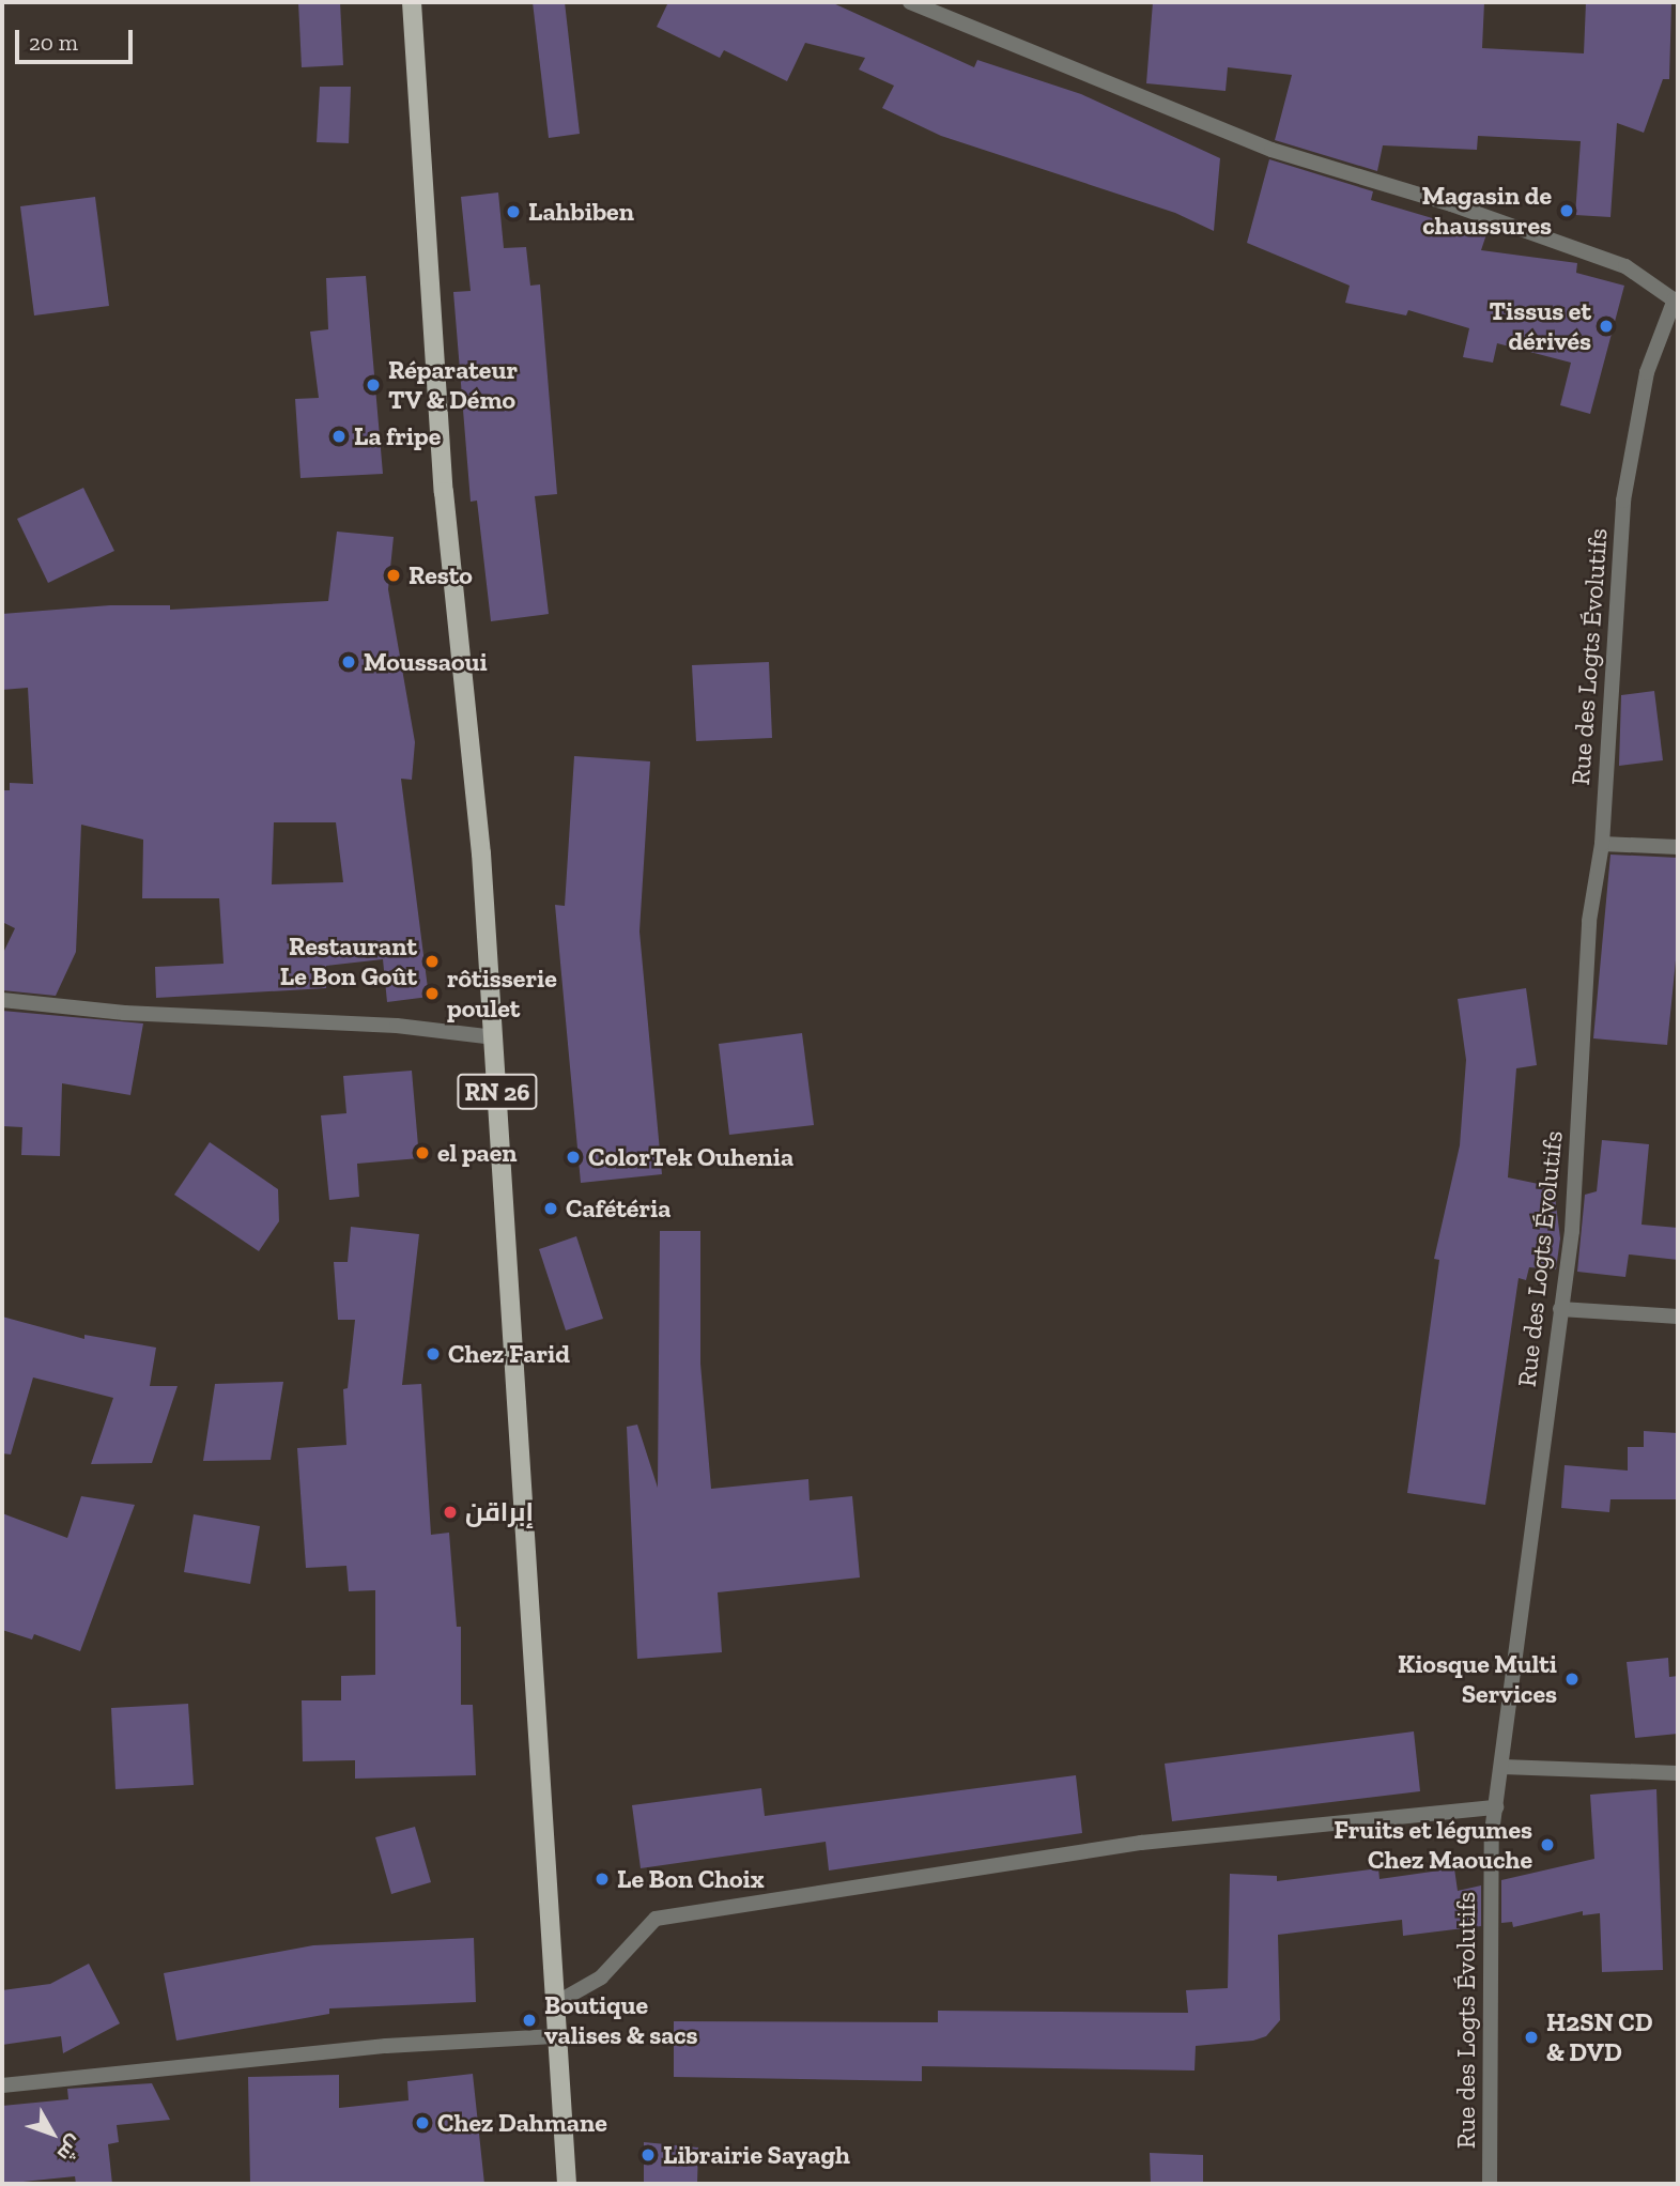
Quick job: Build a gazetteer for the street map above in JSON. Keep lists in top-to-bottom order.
{
  "streets": {
    "main road": ["RN 26"],
    "street": ["Rue des Logts Évolutifs"]
  },
  "places": [
    "Magasin de chaussures",
    "Lahbiben",
    "Tissus et dérivés",
    "Réparateur TV & Démo",
    "La fripe",
    "Resto",
    "Moussaoui",
    "Restaurant Le Bon Goût",
    "rôtisserie poulet",
    "el paen",
    "ColorTek Ouhenia",
    "Cafétéria",
    "Chez Farid",
    "إبراقن",
    "Kiosque Multi Services",
    "Fruits et légumes Chez Maouche",
    "Le Bon Choix",
    "Boutique valises & sacs",
    "H2SN CD & DVD",
    "Chez Dahmane",
    "Librairie Sayagh"
  ],
  "scale_bar": "20 m",
  "north": "bottom right"
}
